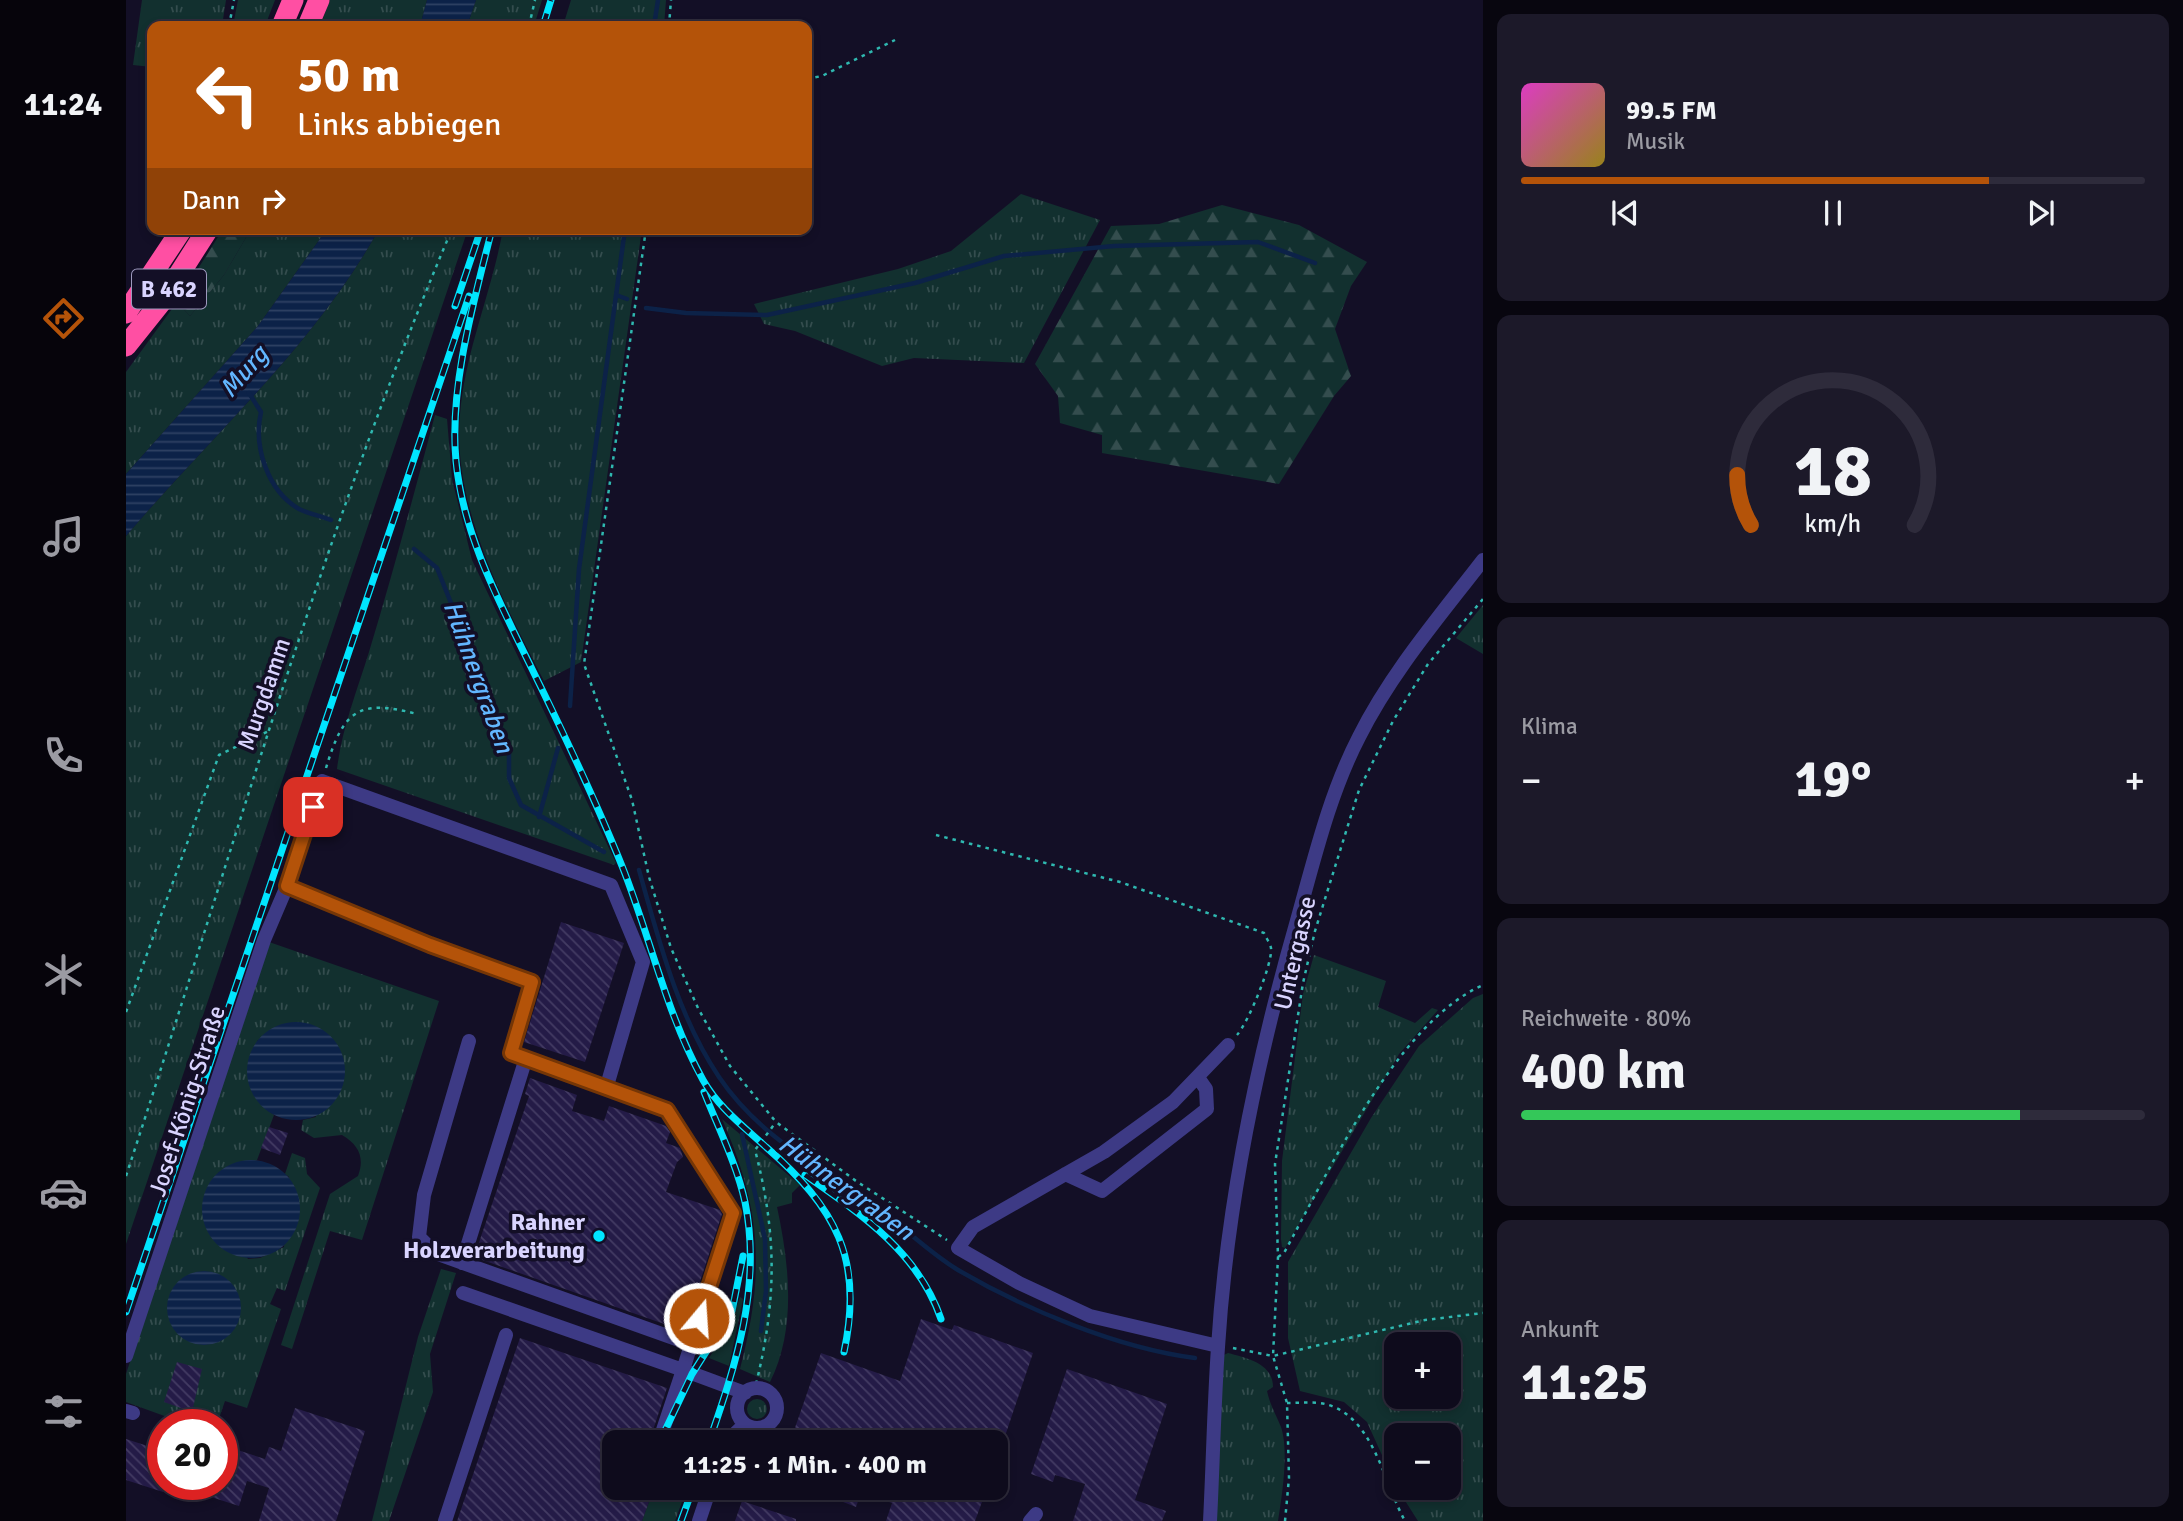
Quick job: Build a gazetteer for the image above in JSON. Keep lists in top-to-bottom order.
{
  "streets": {
    "highway": ["B 462"],
    "street": ["Josef-König-Straße"],
    "path": ["Murgdamm", "Untergasse"]
  },
  "water": ["Murg", "Hühnergraben"],
  "places": ["Rahner Holzverarbeitung"],
  "page": {
    "tabs": "11:24",
    "turn": ["50 m", "Links abbiegen"],
    "song": ["99.5 FM", "Musik"],
    "then": "Dann",
    "tile": [
      "Klima",
      ["Reichweite · 80%", "400 km"],
      ["Ankunft", "11:25"]
    ],
    "heat": ["−", "19°", "+"],
    "map_buttons": ["+", "−"],
    "limit": "20",
    "trip": "11:25 · 1 Min. · 400 m",
    "gauge": ["18", "km/h"]
  }
}
